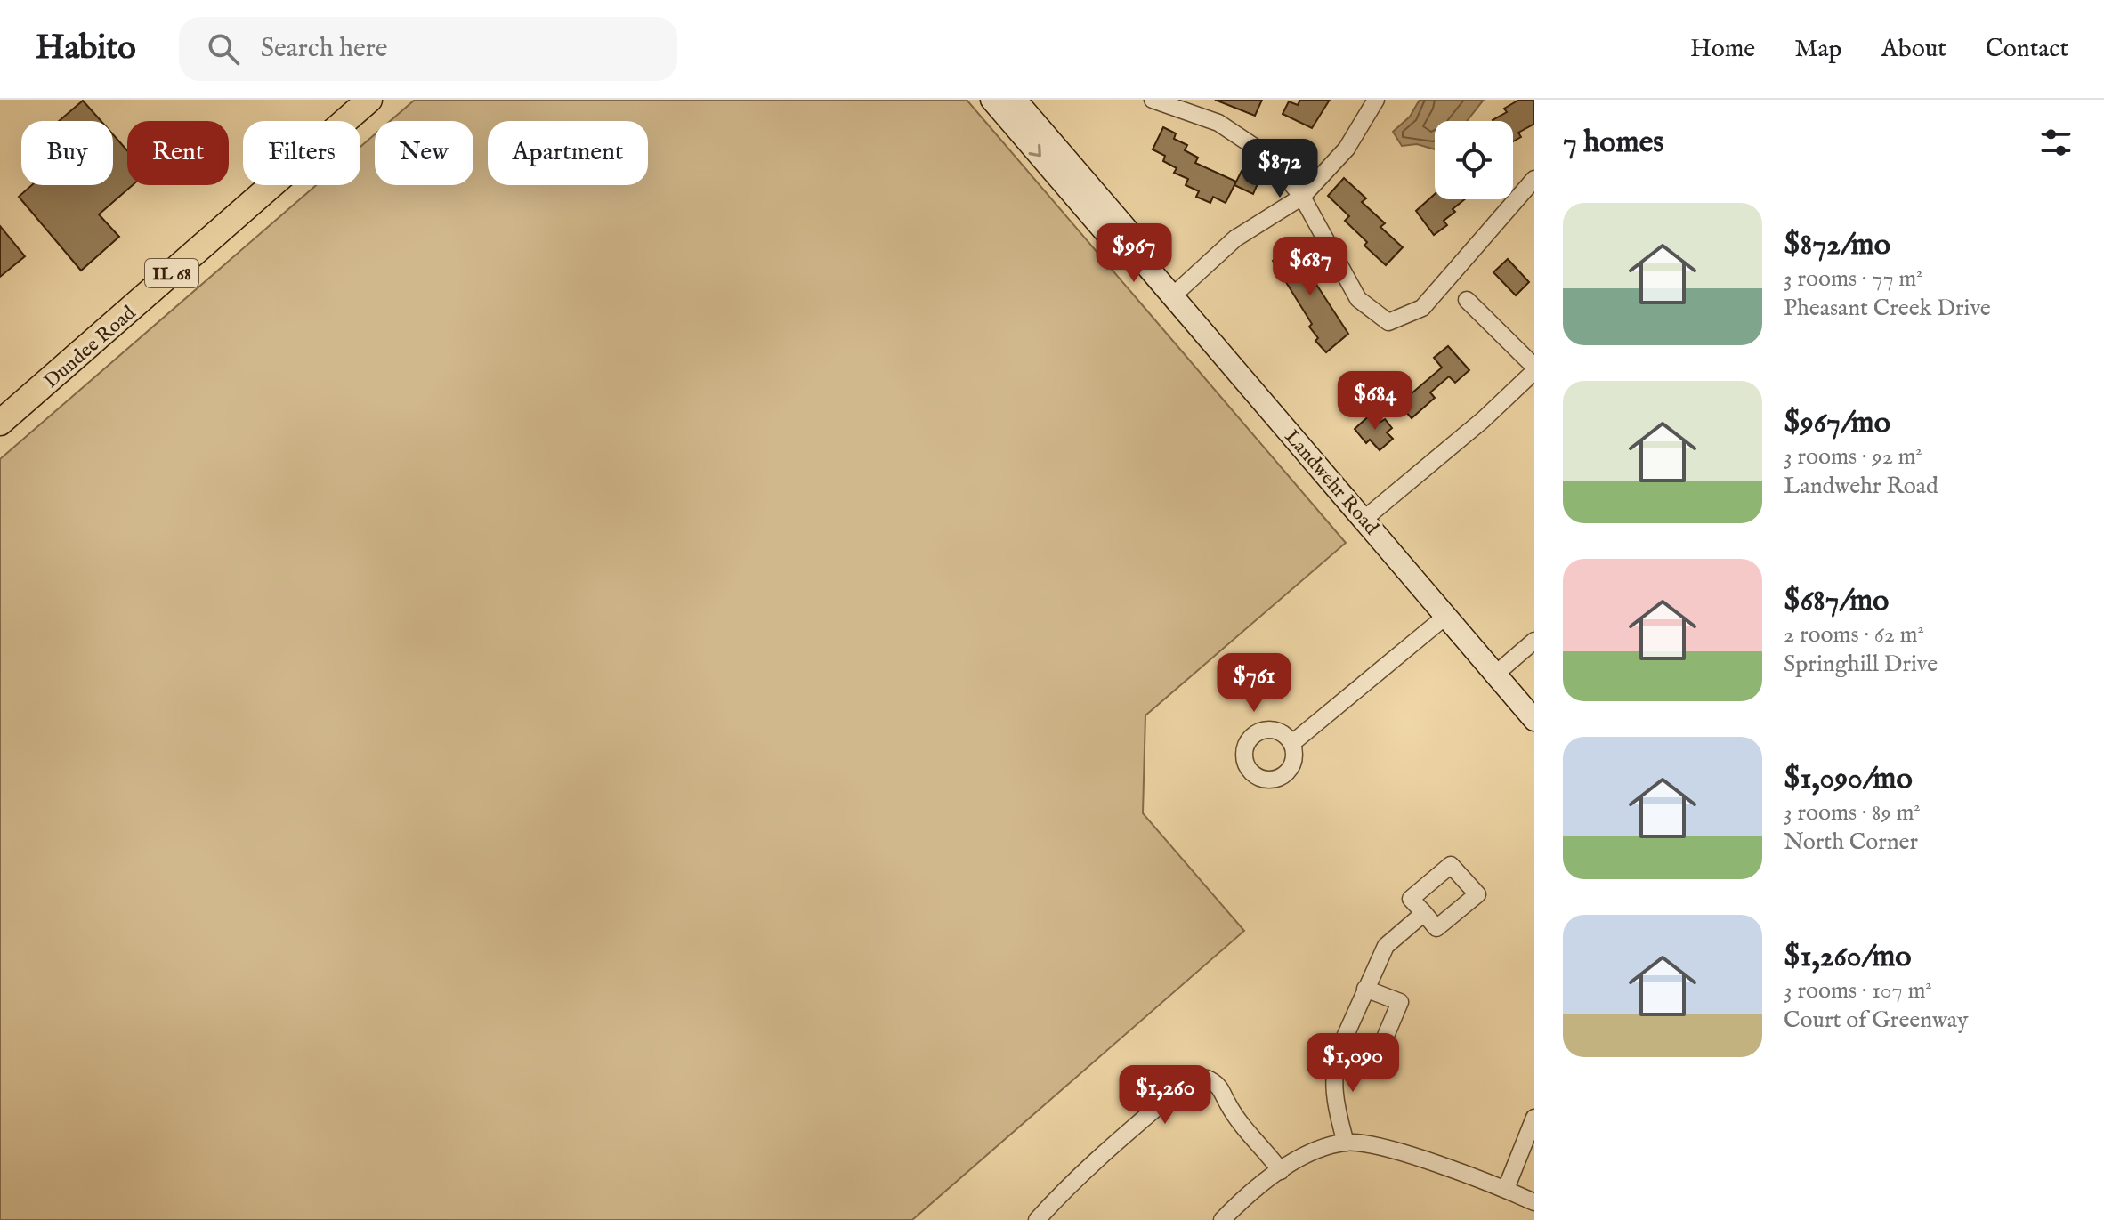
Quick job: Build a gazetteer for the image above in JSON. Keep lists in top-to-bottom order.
{
  "streets": {
    "main road": ["IL 68", "Dundee Road", "Landwehr Road"]
  },
  "page": {
    "header": "Habito",
    "search": "Search here",
    "nav": [
      "Home",
      "Map",
      "About",
      "Contact"
    ],
    "heading": "7 homes",
    "chip": [
      "Buy",
      "Rent",
      "Filters",
      "New",
      "Apartment"
    ],
    "price": [
      "$872",
      "$967",
      "$687",
      "$684",
      "$761",
      "$1,090",
      "$1,260"
    ],
    "list": [
      {
        "name": "$872/mo",
        "note": "3 rooms · 77 m² · Pheasant Creek Drive"
      },
      {
        "name": "$967/mo",
        "note": "3 rooms · 92 m² · Landwehr Road"
      },
      {
        "name": "$687/mo",
        "note": "2 rooms · 62 m² · Springhill Drive"
      },
      {
        "name": "$1,090/mo",
        "note": "3 rooms · 89 m² · North Corner"
      },
      {
        "name": "$1,260/mo",
        "note": "3 rooms · 107 m² · Court of Greenway"
      }
    ]
  }
}
